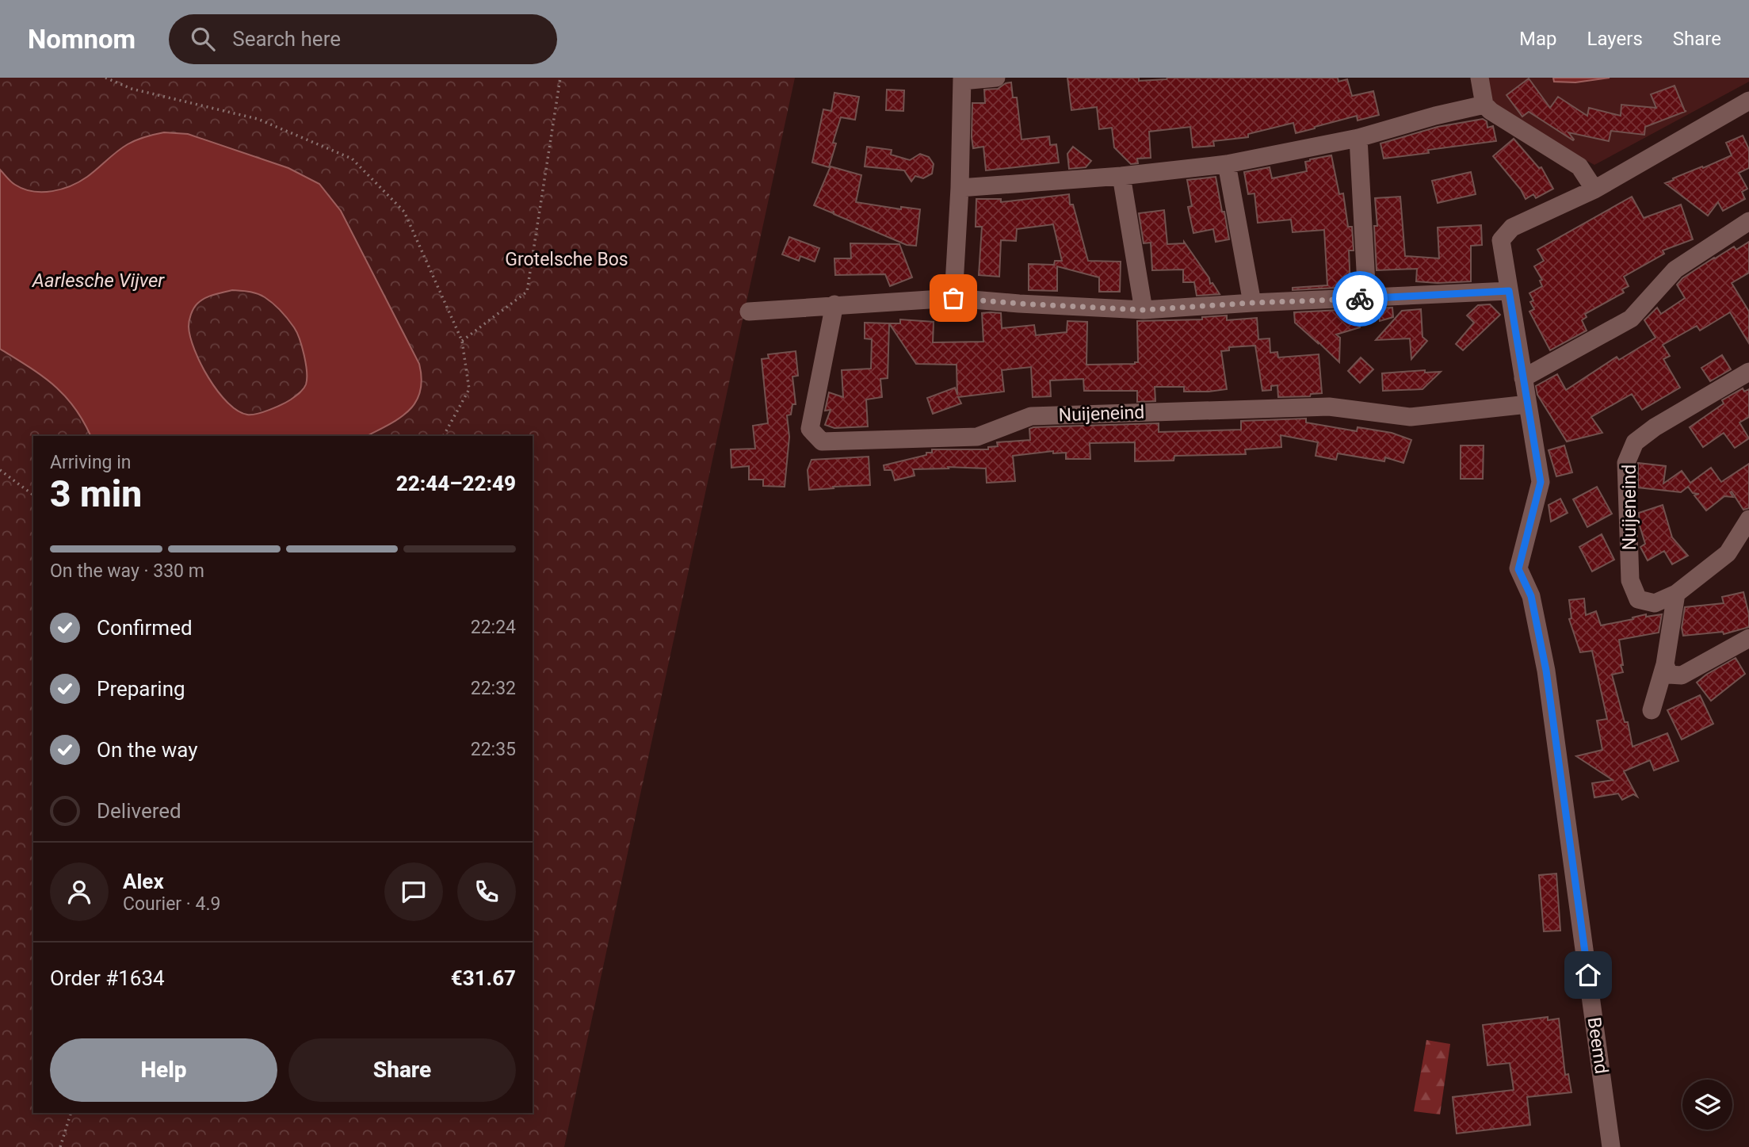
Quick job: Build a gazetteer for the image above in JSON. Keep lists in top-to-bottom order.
{
  "streets": {
    "street": ["Nuijeneind", "Beemd"]
  },
  "crossings": [
    ["Nuijeneind", "Beemd"]
  ],
  "water": ["Aarlesche Vijver"],
  "parks": ["Grotelsche Bos"],
  "page": {
    "header": "Nomnom",
    "search": "Search here",
    "nav": ["Map", "Layers", "Share"],
    "heading": ["3 min", "Arriving in", "22:44–22:49"],
    "panel": [
      "Alex",
      "Courier · 4.9",
      "Order #1634",
      "€31.67"
    ],
    "bar": "On the way · 330 m",
    "list": [
      ["Confirmed", "22:24"],
      ["Preparing", "22:32"],
      ["On the way", "22:35"],
      "Delivered"
    ],
    "buttons": ["Help", "Share"]
  }
}
